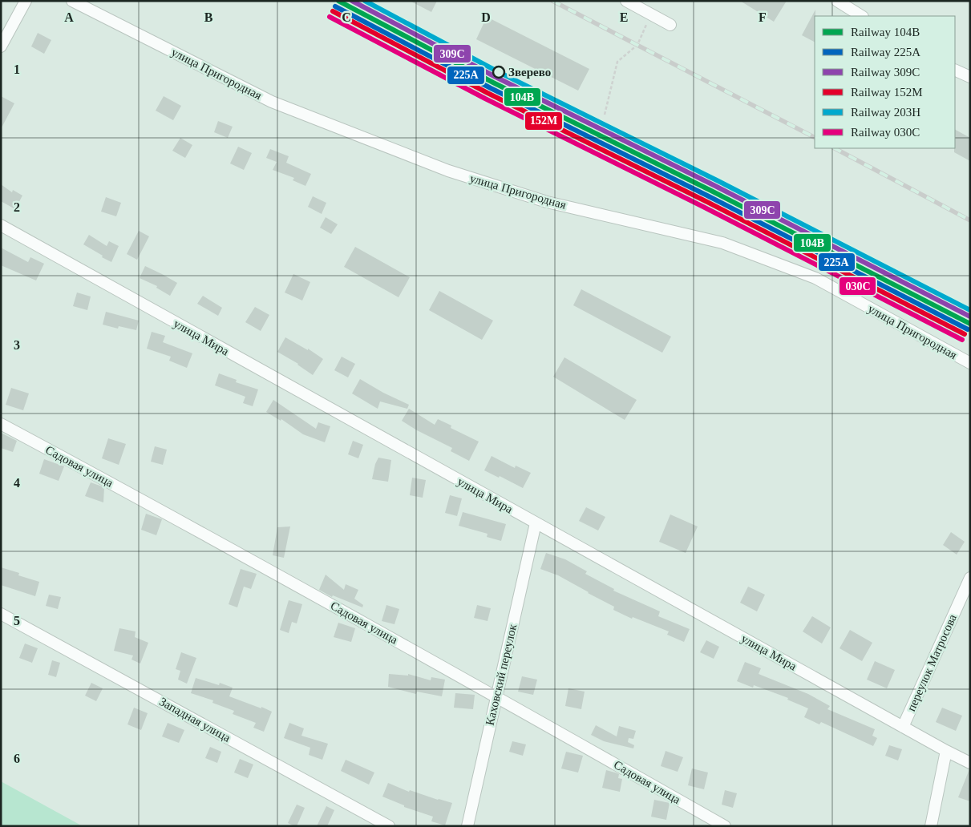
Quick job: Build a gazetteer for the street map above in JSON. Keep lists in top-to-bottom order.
{
  "streets": {
    "street": [
      "улица Пригородная",
      "улица Мира",
      "Садовая улица",
      "переулок Матросова",
      "Каховский переулок",
      "Западная улица"
    ]
  },
  "crossings": [
    ["улица Мира", "переулок Матросова"],
    ["улица Мира", "Каховский переулок"],
    ["Садовая улица", "Каховский переулок"]
  ],
  "places": ["Зверево"],
  "lines": [
    "rail line 104В",
    "rail line 309С",
    "rail line 203Н",
    "rail line 225А",
    "rail line 152М",
    "rail line 030C"
  ],
  "legend": [
    "Railway 104В",
    "Railway 225А",
    "Railway 309С",
    "Railway 152М",
    "Railway 203Н",
    "Railway 030C"
  ],
  "grid": {
    "columns": [
      "A",
      "B",
      "C",
      "D",
      "E",
      "F"
    ],
    "rows": [
      "1",
      "2",
      "3",
      "4",
      "5",
      "6"
    ]
  }
}
